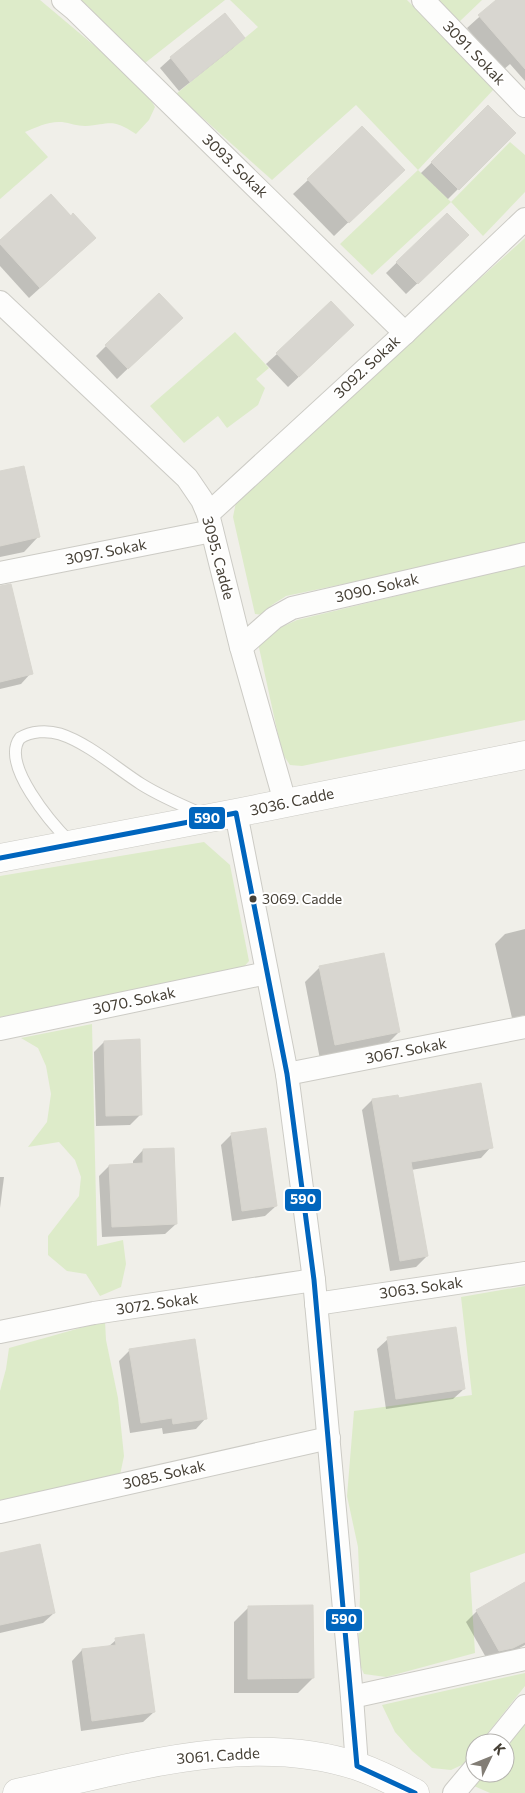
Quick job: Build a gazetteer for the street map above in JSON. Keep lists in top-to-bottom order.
{
  "streets": {
    "street": [
      "3091. Sokak",
      "3093. Sokak",
      "3092. Sokak",
      "3097. Sokak",
      "3095. Cadde",
      "3090. Sokak",
      "3036. Cadde",
      "3070. Sokak",
      "3067. Sokak",
      "3063. Sokak",
      "3072. Sokak",
      "3085. Sokak",
      "3061. Cadde"
    ]
  },
  "crossings": [
    ["3093. Sokak", "3092. Sokak"],
    ["3092. Sokak", "3097. Sokak"],
    ["3092. Sokak", "3095. Cadde"],
    ["3097. Sokak", "3095. Cadde"],
    ["3095. Cadde", "3090. Sokak"],
    ["3095. Cadde", "3036. Cadde"]
  ],
  "places": ["3069. Cadde"],
  "lines": ["transit line 590"],
  "north": "top right"
}
